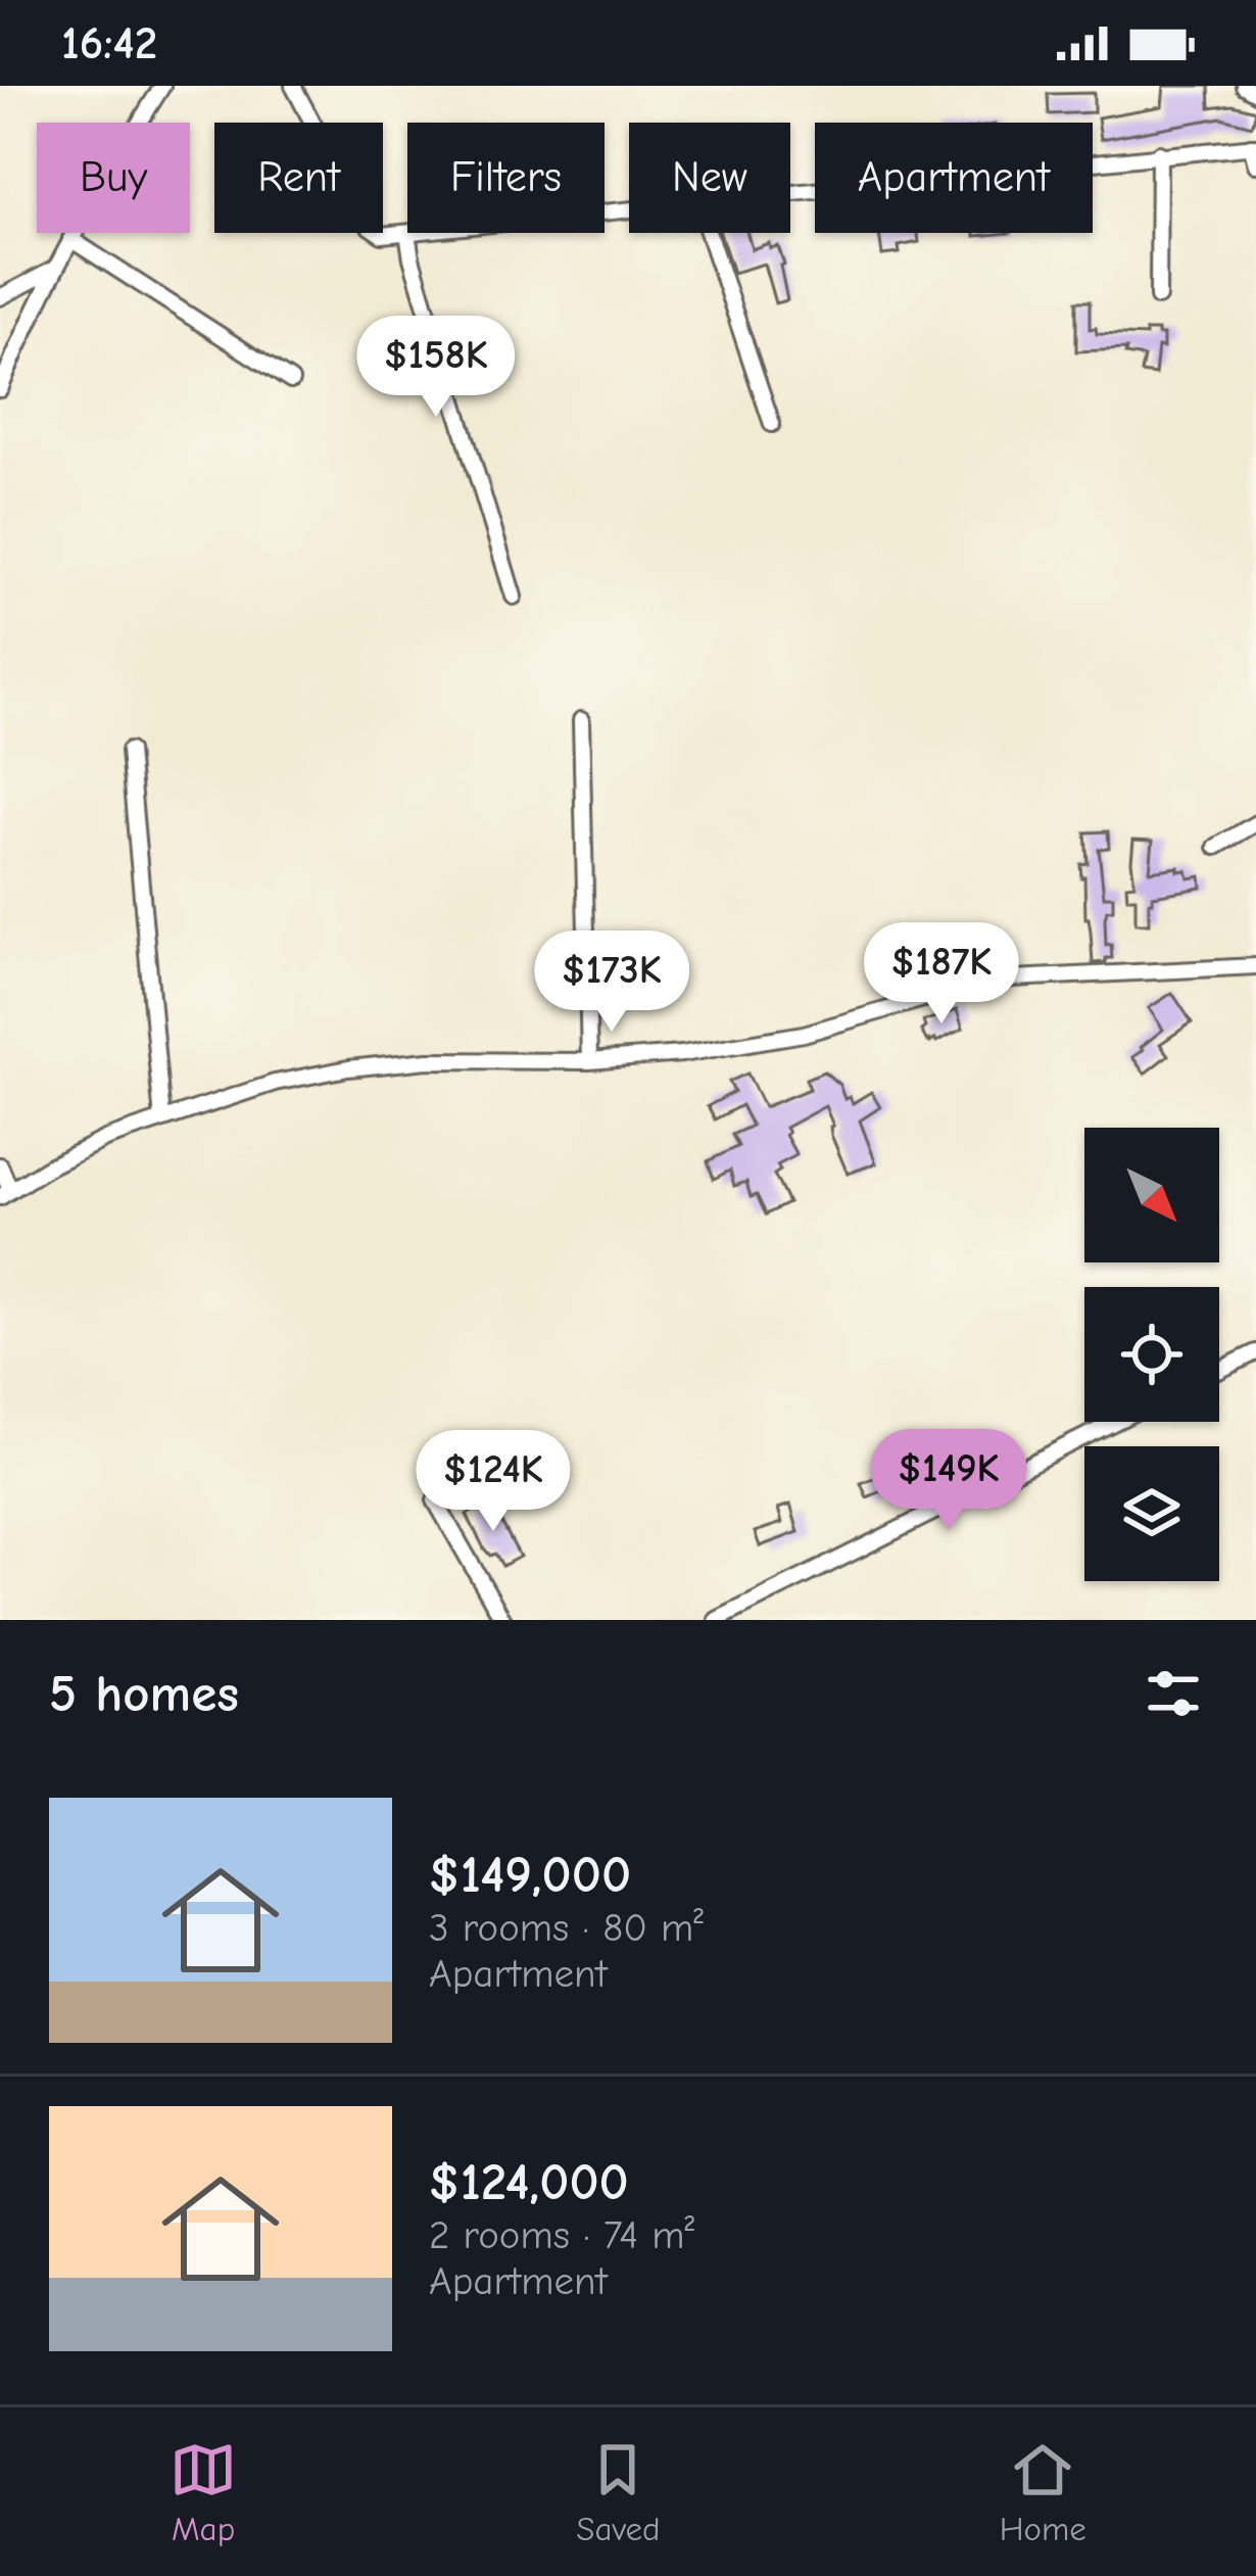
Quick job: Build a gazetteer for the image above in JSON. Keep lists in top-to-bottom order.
{
  "north": "bottom right",
  "page": {
    "status": "16:42",
    "chip": [
      "Buy",
      "Rent",
      "Filters",
      "New",
      "Apartment"
    ],
    "price": [
      "$158K",
      "$187K",
      "$173K",
      "$149K",
      "$124K"
    ],
    "heading": "5 homes",
    "list": [
      {
        "name": "$149,000",
        "note": "3 rooms · 80 m² · Apartment"
      },
      {
        "name": "$124,000",
        "note": "2 rooms · 74 m² · Apartment"
      }
    ],
    "tabs": ["Map", "Saved", "Home"]
  }
}
